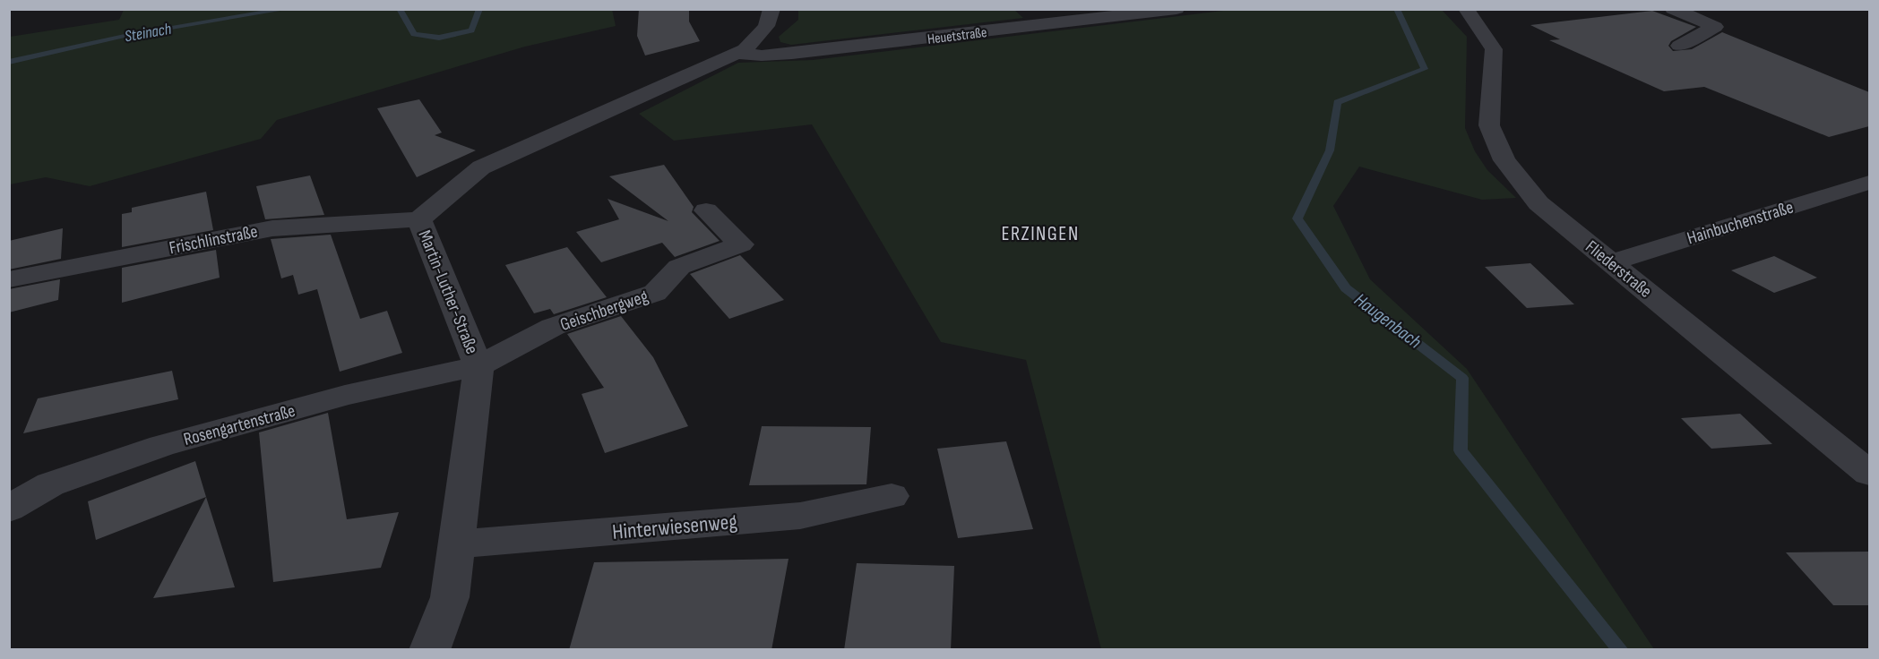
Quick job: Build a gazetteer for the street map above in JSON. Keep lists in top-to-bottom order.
{
  "streets": {
    "street": [
      "Heuetstraße",
      "Hainbuchenstraße",
      "Frischlinstraße",
      "Fliederstraße",
      "Martin-Luther-Straße",
      "Geischbergweg",
      "Rosengartenstraße",
      "Hinterwiesenweg"
    ]
  },
  "crossings": [
    ["Heuetstraße", "Martin-Luther-Straße"],
    ["Hainbuchenstraße", "Fliederstraße"],
    ["Frischlinstraße", "Martin-Luther-Straße"],
    ["Martin-Luther-Straße", "Geischbergweg"],
    ["Martin-Luther-Straße", "Rosengartenstraße"],
    ["Martin-Luther-Straße", "Hinterwiesenweg"],
    ["Geischbergweg", "Rosengartenstraße"]
  ],
  "districts": ["ERZINGEN"],
  "water": ["Steinach", "Haugenbach"]
}
